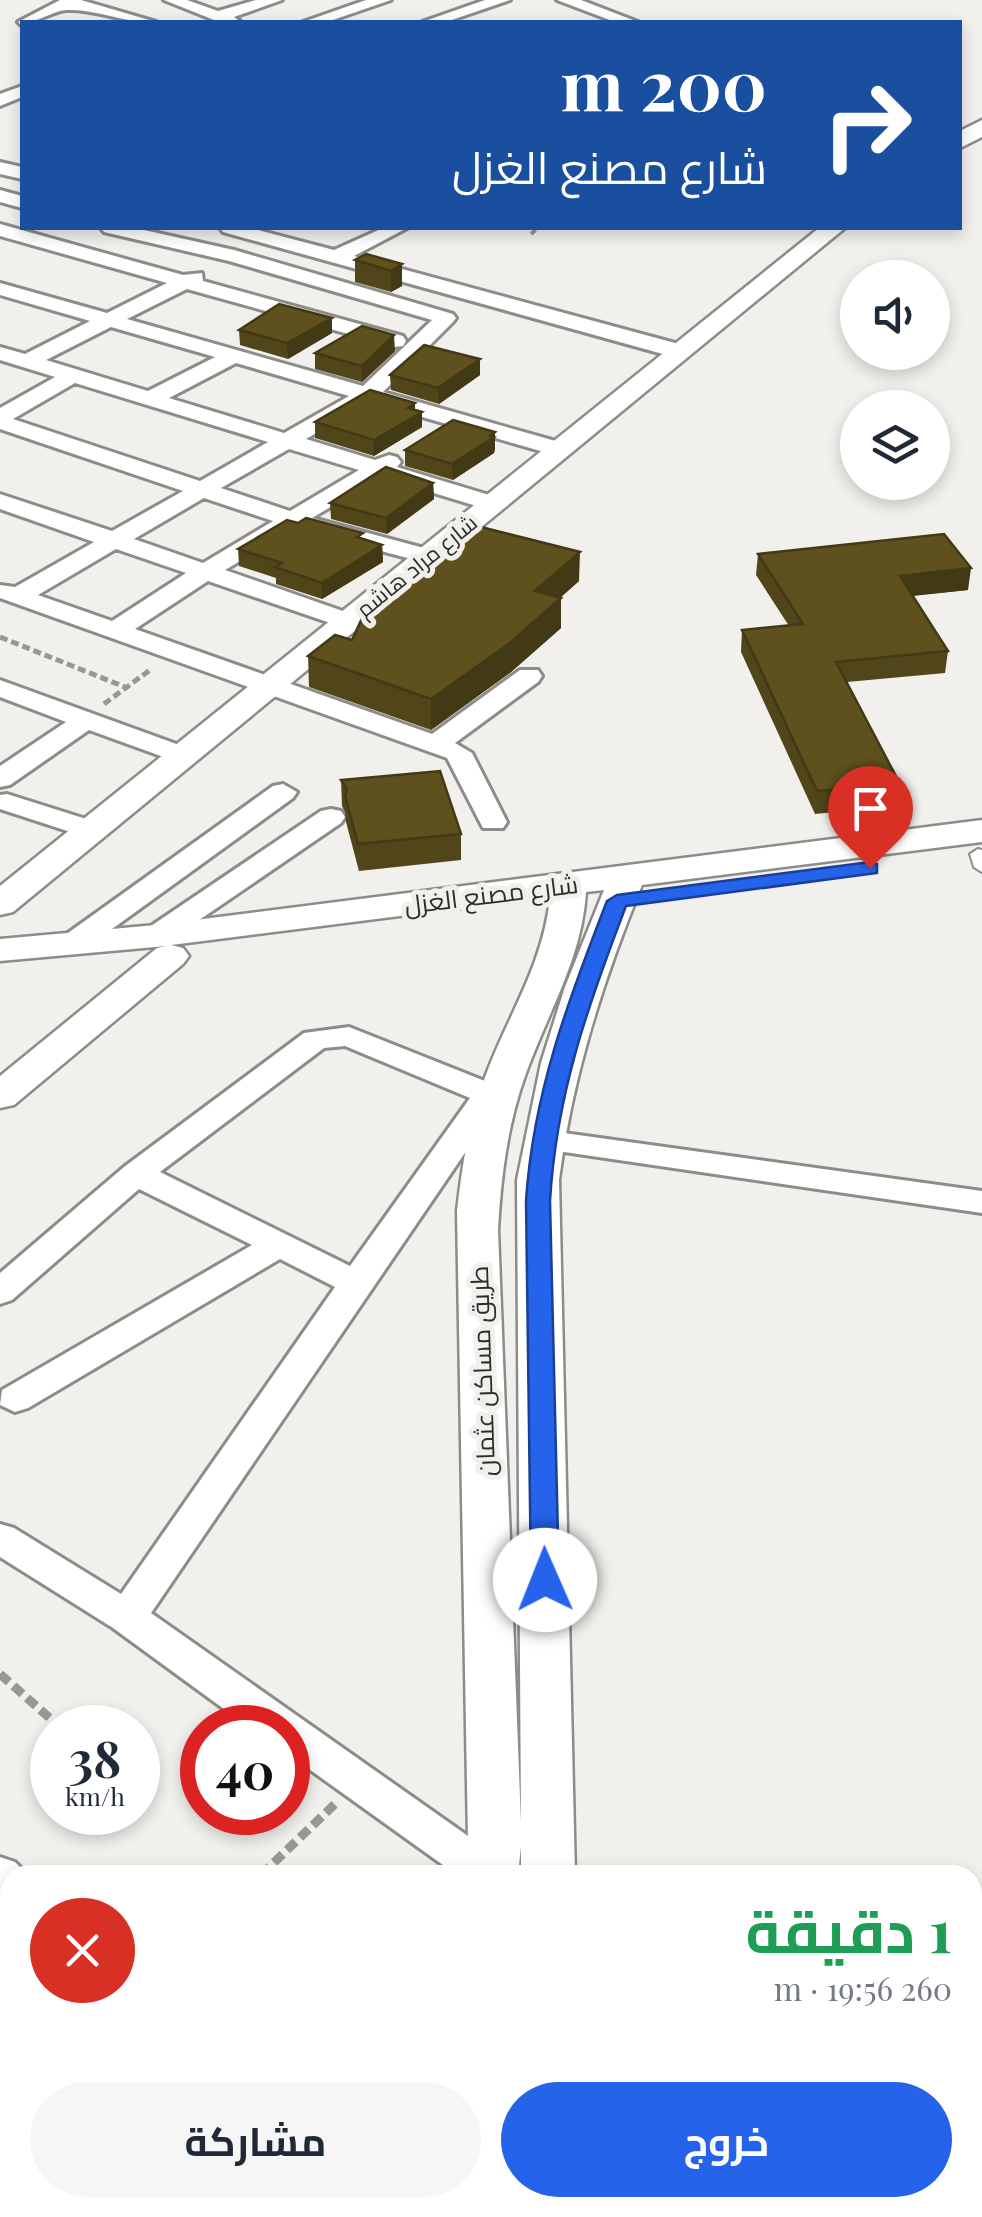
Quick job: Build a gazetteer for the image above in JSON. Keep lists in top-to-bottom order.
{
  "streets": {
    "street": ["شارع مراد هاشم", "شارع مصنع الغزل", "طريق مساكن عثمان"]
  },
  "crossings": [
    ["شارع مصنع الغزل", "طريق مساكن عثمان"]
  ],
  "page": {
    "turn": ["200 m", "شارع مصنع الغزل"],
    "speed": "38 km/h",
    "limit": "40",
    "heading": ["1 دقيقة", "260 m · 19:56"],
    "buttons": ["خروج", "مشاركة"]
  }
}
